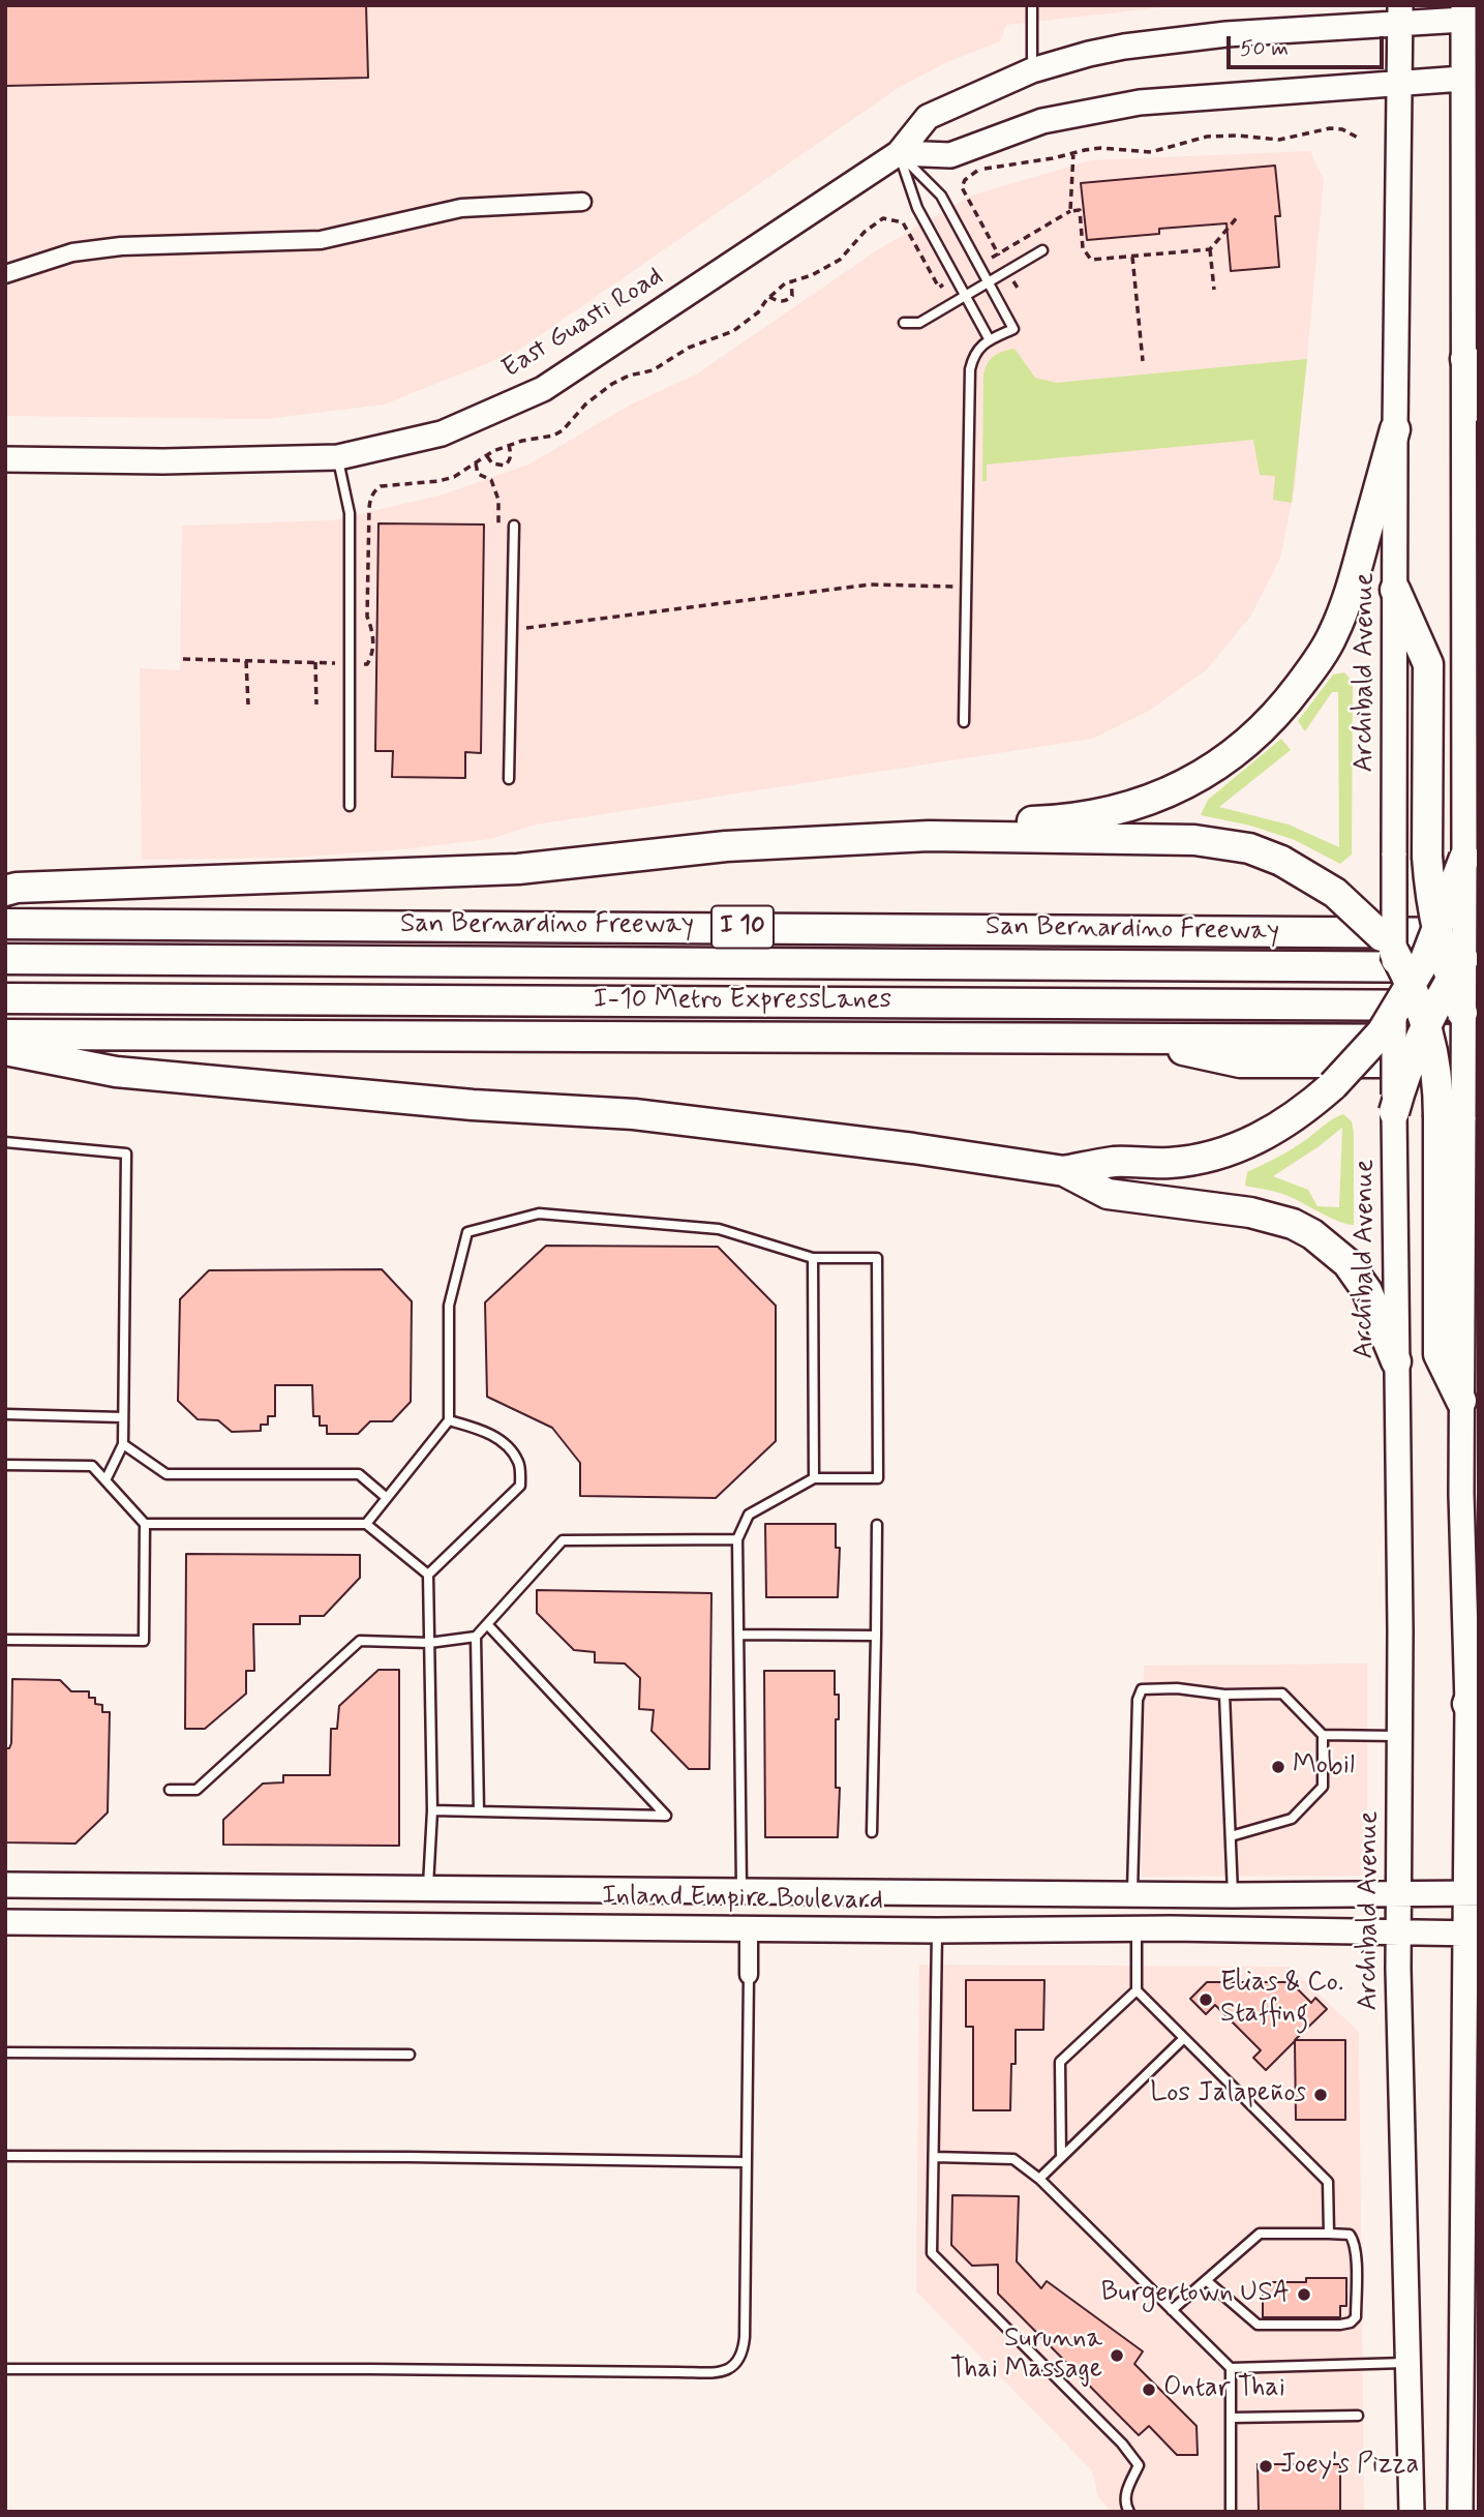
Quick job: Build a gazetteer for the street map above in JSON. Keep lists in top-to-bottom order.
{
  "streets": {
    "highway": ["San Bernardino Freeway", "I 10", "I-10 Metro ExpressLanes"],
    "main road": ["East Guasti Road", "Archibald Avenue", "Inland Empire Boulevard"]
  },
  "crossings": [
    ["East Guasti Road", "Archibald Avenue"],
    ["Archibald Avenue", "Inland Empire Boulevard"]
  ],
  "places": [
    "Mobil",
    "Elias & Co. Staffing",
    "Los Jalapeños",
    "Burgertown USA",
    "Surunna Thai Massage",
    "Ontar Thai",
    "Joey's Pizza"
  ],
  "scale_bar": "50 m"
}
